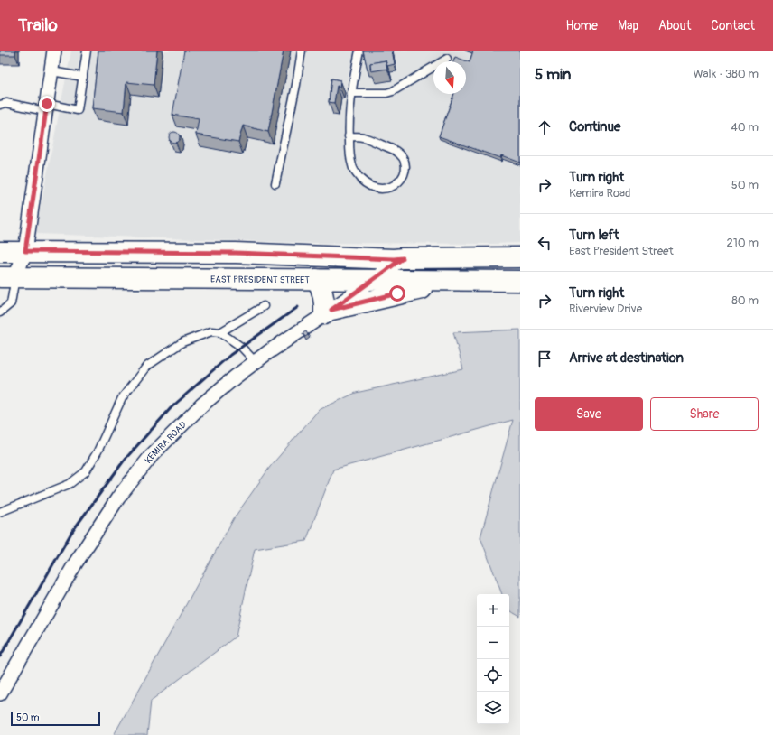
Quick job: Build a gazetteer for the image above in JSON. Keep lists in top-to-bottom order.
{
  "streets": {
    "main road": ["EAST PRESIDENT STREET"],
    "street": ["KEMIRA ROAD"]
  },
  "crossings": [
    ["EAST PRESIDENT STREET", "KEMIRA ROAD"]
  ],
  "scale_bar": "50 m",
  "north": "bottom",
  "page": {
    "header": "Trailo",
    "nav": [
      "Home",
      "Map",
      "About",
      "Contact"
    ],
    "heading": ["5 min", "Walk · 380 m"],
    "list": [
      ["Continue", "40 m"],
      ["Turn right", "Kemira Road", "50 m"],
      ["Turn left", "East President Street", "210 m"],
      ["Turn right", "Riverview Drive", "80 m"],
      "Arrive at destination"
    ],
    "buttons": ["Save", "Share"],
    "map_buttons": ["+", "−"],
    "scale": "50 m"
  }
}
